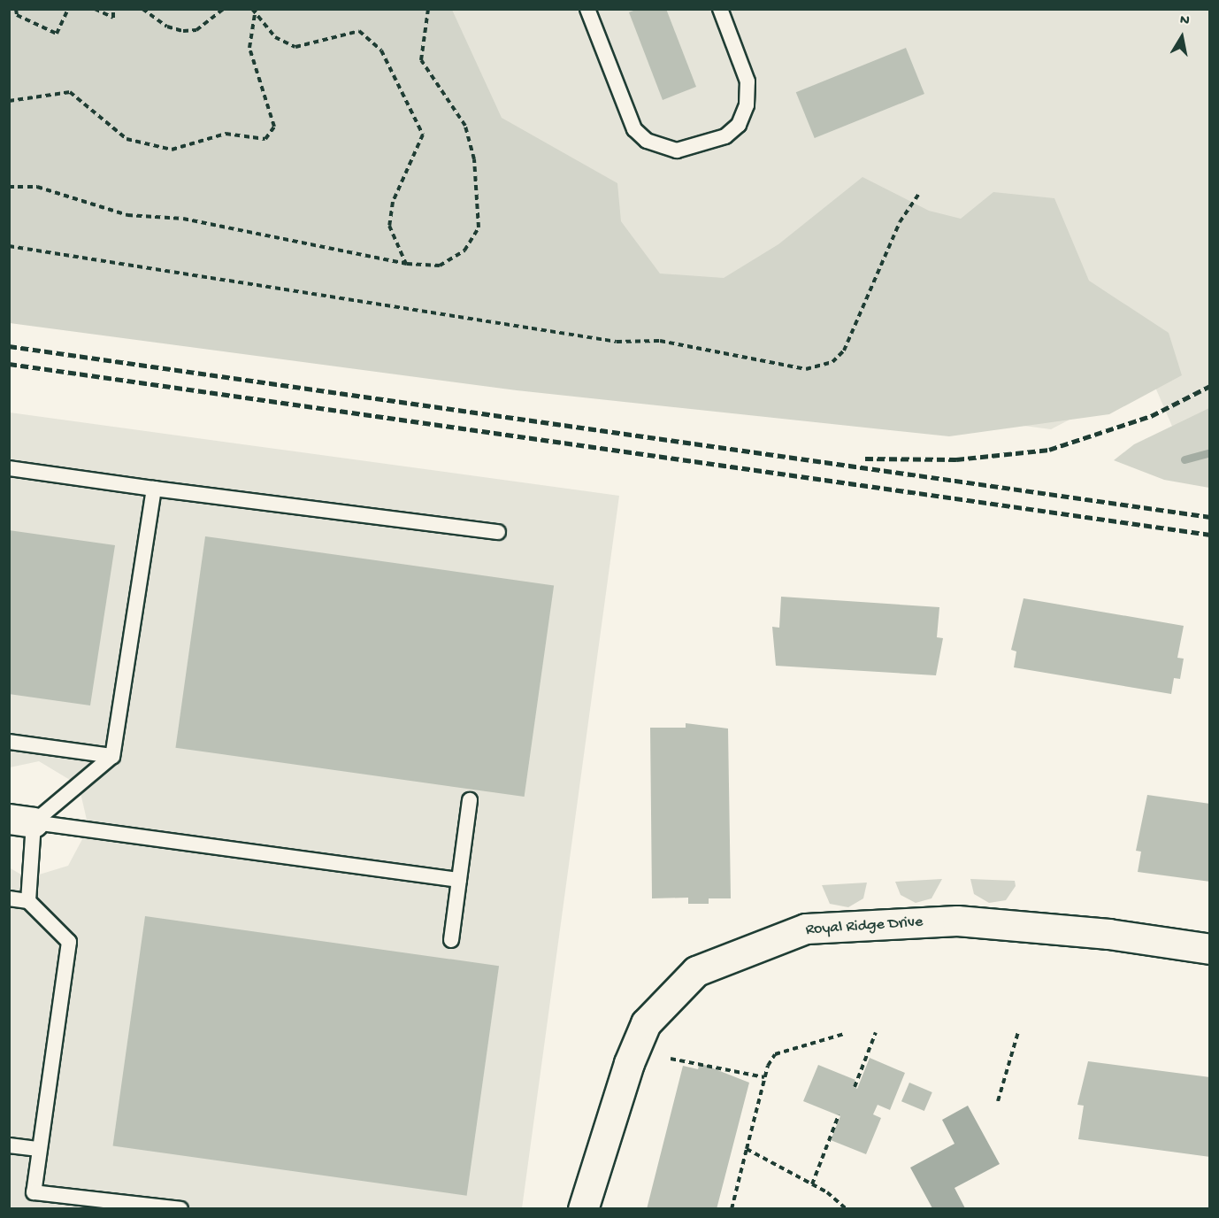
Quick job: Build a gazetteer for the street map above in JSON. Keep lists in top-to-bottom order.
{
  "streets": {
    "street": ["Royal Ridge Drive"]
  },
  "north": "top"
}
